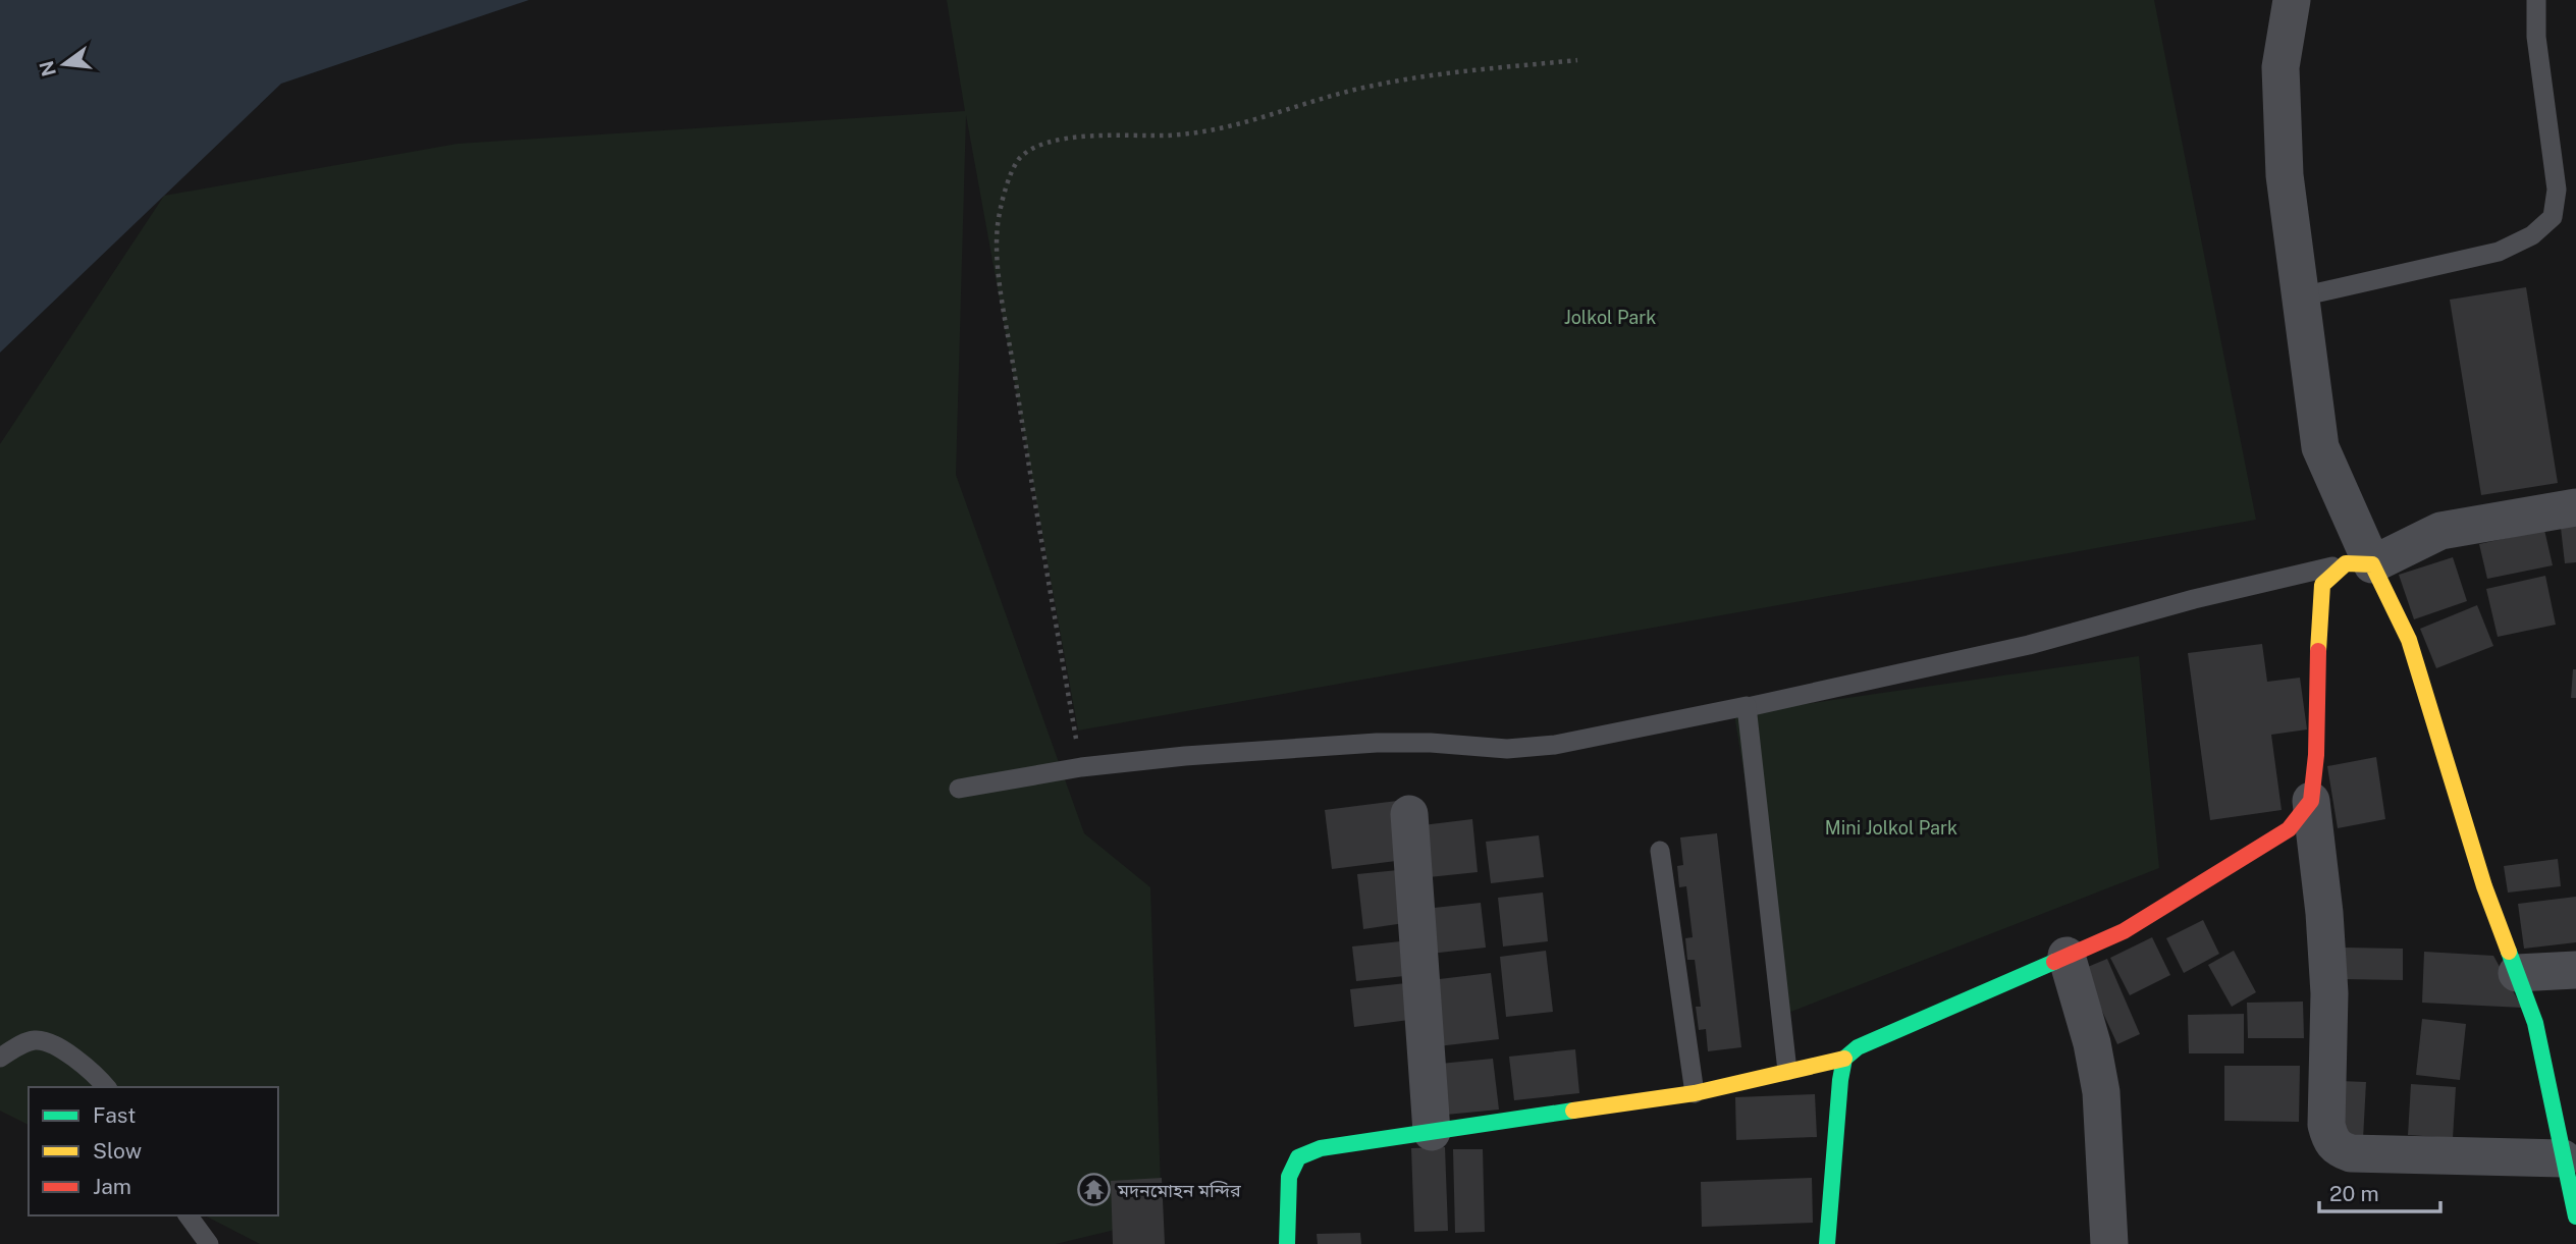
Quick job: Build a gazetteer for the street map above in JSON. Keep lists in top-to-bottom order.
{
  "parks": ["Jolkol Park", "Mini Jolkol Park"],
  "places": {
    "temple": ["মদনমোহন মন্দির"]
  },
  "legend": ["Fast", "Slow", "Jam"],
  "scale_bar": "20 m",
  "north": "left"
}
